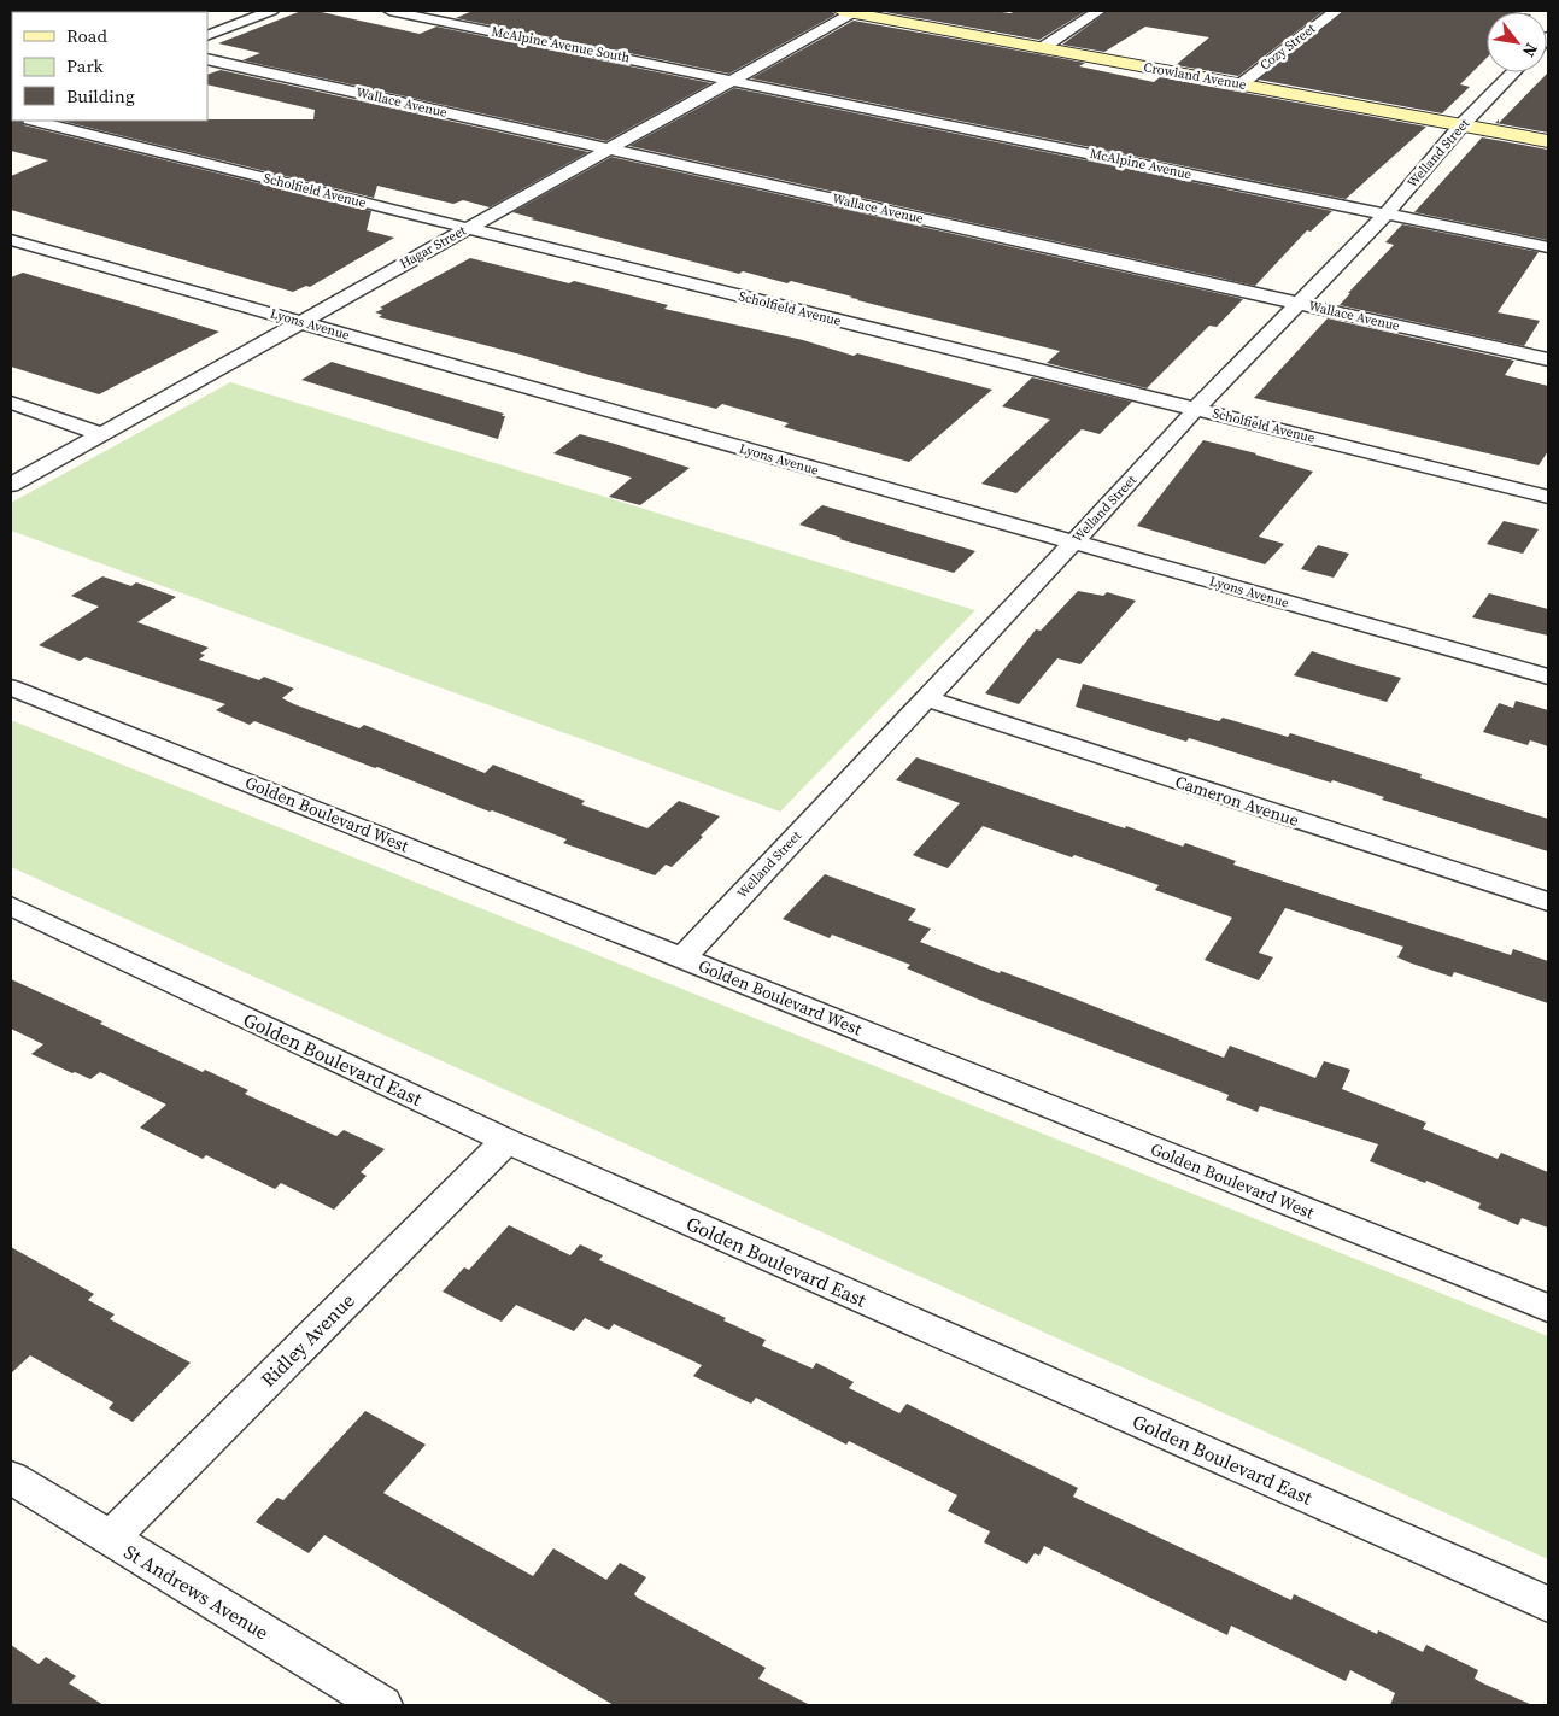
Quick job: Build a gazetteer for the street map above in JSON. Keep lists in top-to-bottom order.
{
  "streets": {
    "main road": ["Crowland Avenue"],
    "street": [
      "McAlpine Avenue South",
      "Cozy Street",
      "Wallace Avenue",
      "Welland Street",
      "McAlpine Avenue",
      "Scholfield Avenue",
      "Hagar Street",
      "Lyons Avenue",
      "Cameron Avenue",
      "Golden Boulevard West",
      "Golden Boulevard East",
      "Ridley Avenue",
      "St Andrews Avenue"
    ]
  },
  "crossings": [
    ["McAlpine Avenue South", "McAlpine Avenue"],
    ["McAlpine Avenue South", "Hagar Street"],
    ["Cozy Street", "Crowland Avenue"],
    ["Crowland Avenue", "Welland Street"],
    ["Crowland Avenue", "Hagar Street"],
    ["Wallace Avenue", "Welland Street"],
    ["Wallace Avenue", "Hagar Street"],
    ["Welland Street", "McAlpine Avenue"],
    ["Welland Street", "Scholfield Avenue"],
    ["Welland Street", "Lyons Avenue"],
    ["Welland Street", "Cameron Avenue"],
    ["Welland Street", "Golden Boulevard West"],
    ["McAlpine Avenue", "Hagar Street"],
    ["Scholfield Avenue", "Hagar Street"],
    ["Hagar Street", "Lyons Avenue"],
    ["Golden Boulevard East", "Ridley Avenue"],
    ["Ridley Avenue", "St Andrews Avenue"]
  ],
  "legend": ["Road", "Park", "Building"],
  "north": "bottom right"
}
